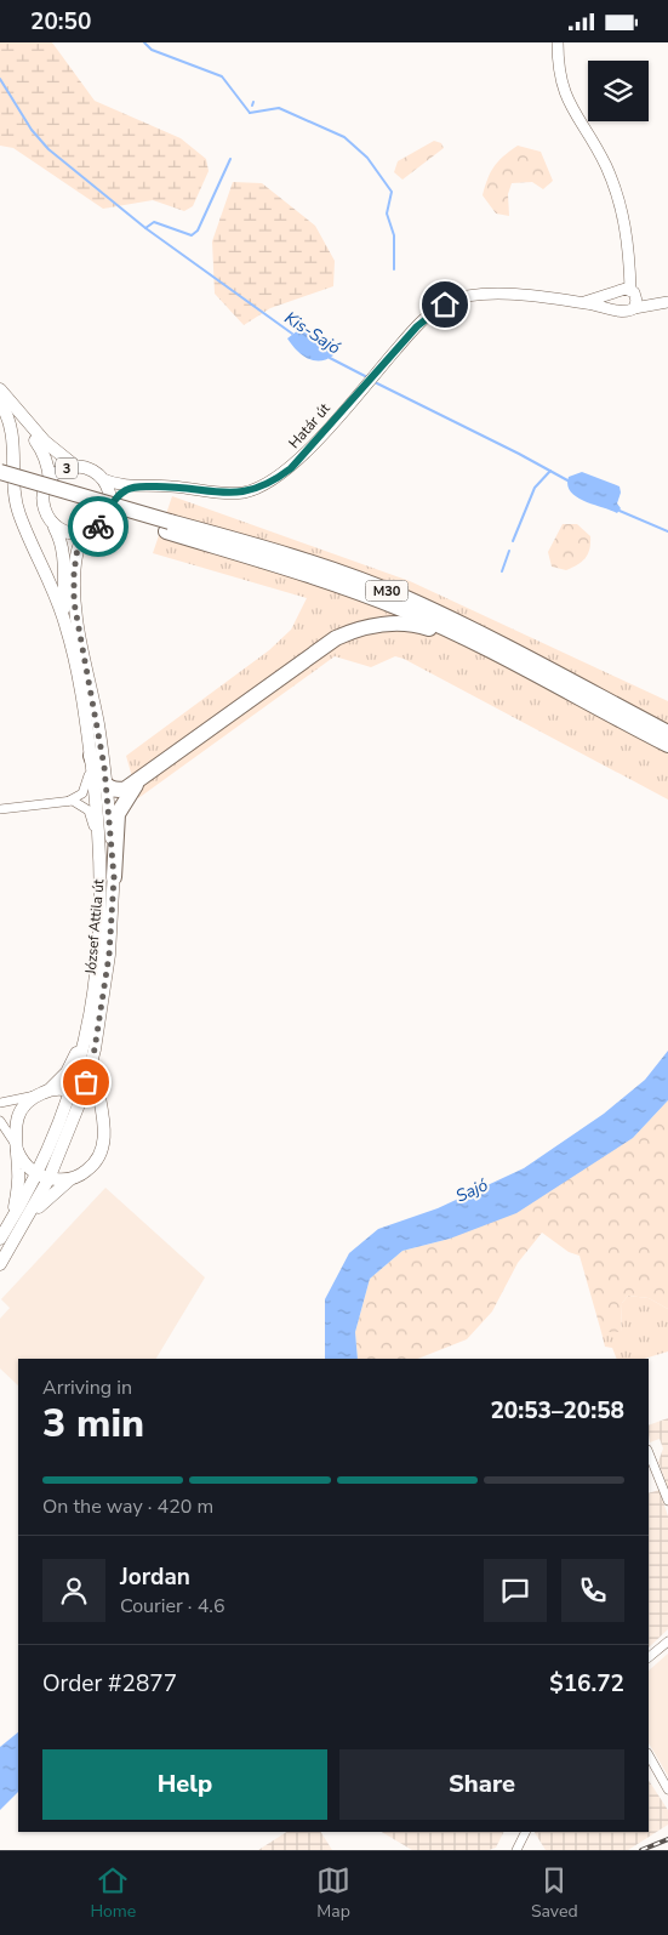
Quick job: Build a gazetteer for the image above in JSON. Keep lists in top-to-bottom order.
{
  "streets": {
    "highway": ["M30"],
    "main road": ["Határ út", "3", "József Attila út"]
  },
  "crossings": [
    ["Határ út", "3"],
    ["Határ út", "József Attila út"],
    ["3", "József Attila út"]
  ],
  "water": ["Kis-Sajó", "Sajó"],
  "page": {
    "status": "20:50",
    "heading": ["3 min", "Arriving in", "20:53–20:58"],
    "panel": [
      "Jordan",
      "Courier · 4.6",
      "Order #2877",
      "$16.72"
    ],
    "bar": "On the way · 420 m",
    "buttons": ["Help", "Share"],
    "tabs": ["Home", "Map", "Saved"]
  }
}
